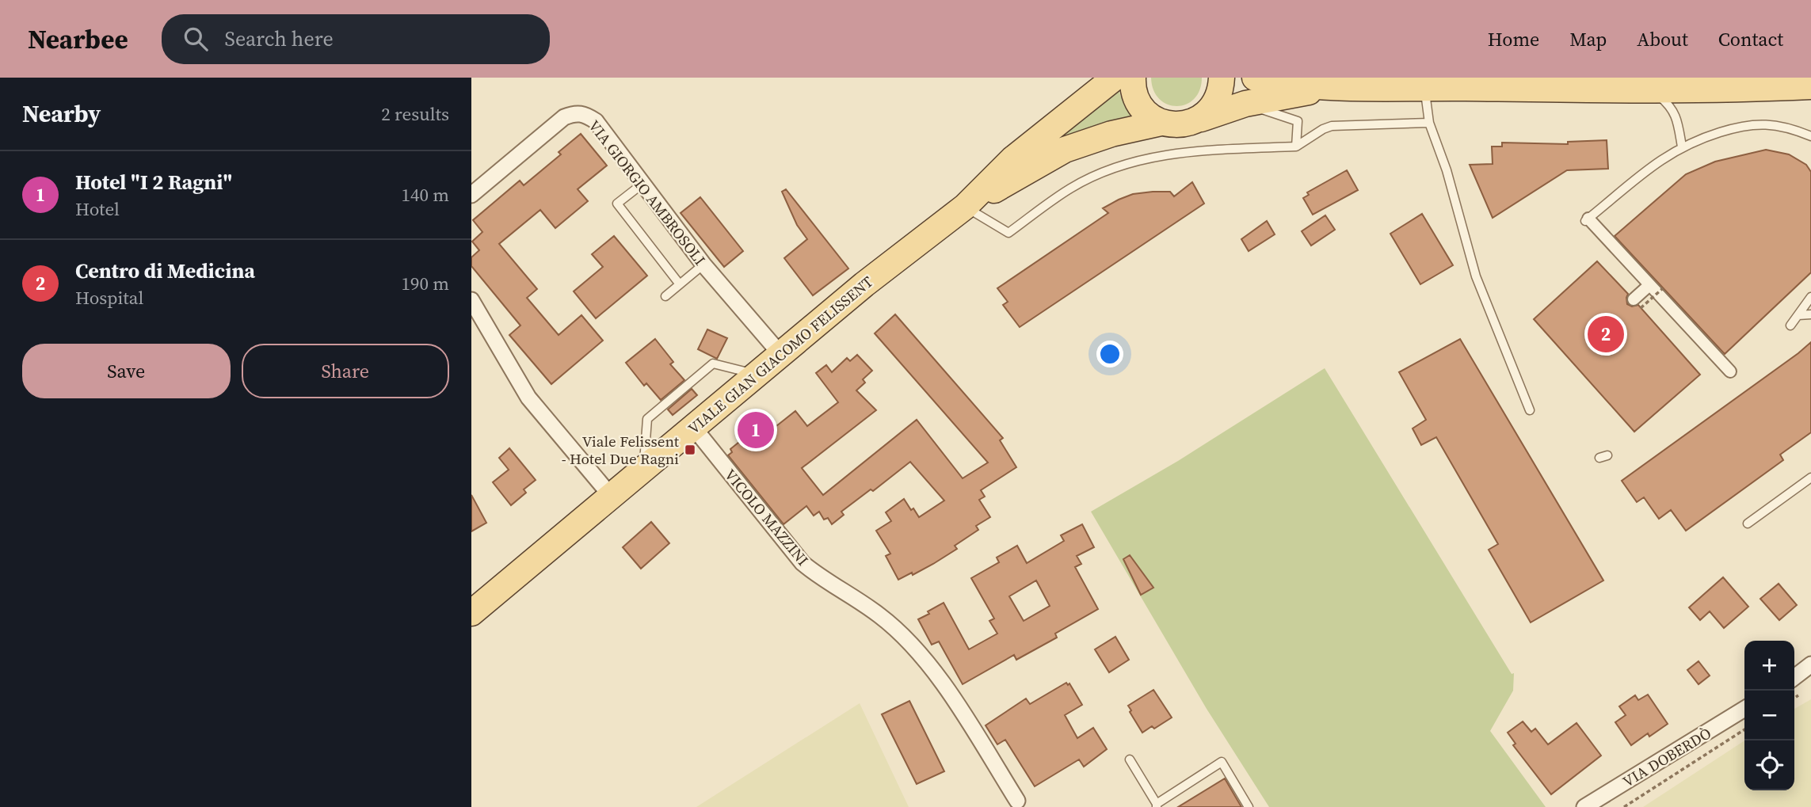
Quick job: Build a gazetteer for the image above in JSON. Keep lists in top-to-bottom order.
{
  "streets": {
    "main road": ["VIALE GIAN GIACOMO FELISSENT"],
    "street": ["VIA GIORGIO AMBROSOLI", "VICOLO MAZZINI", "VIA DOBERDÒ"]
  },
  "crossings": [
    ["VIA GIORGIO AMBROSOLI", "VIALE GIAN GIACOMO FELISSENT"],
    ["VIALE GIAN GIACOMO FELISSENT", "VICOLO MAZZINI"]
  ],
  "places": {
    "transit": ["Viale Felissent - Hotel Due Ragni"]
  },
  "page": {
    "header": "Nearbee",
    "search": "Search here",
    "nav": [
      "Home",
      "Map",
      "About",
      "Contact"
    ],
    "heading": ["Nearby", "2 results"],
    "list": [
      {
        "mark": "1",
        "name": "Hotel \"I 2 Ragni\"",
        "note": "Hotel",
        "value": "140 m"
      },
      {
        "mark": "2",
        "name": "Centro di Medicina",
        "note": "Hospital",
        "value": "190 m"
      }
    ],
    "pins": ["2", "1"],
    "buttons": ["Save", "Share"],
    "map_buttons": ["+", "−"]
  }
}
